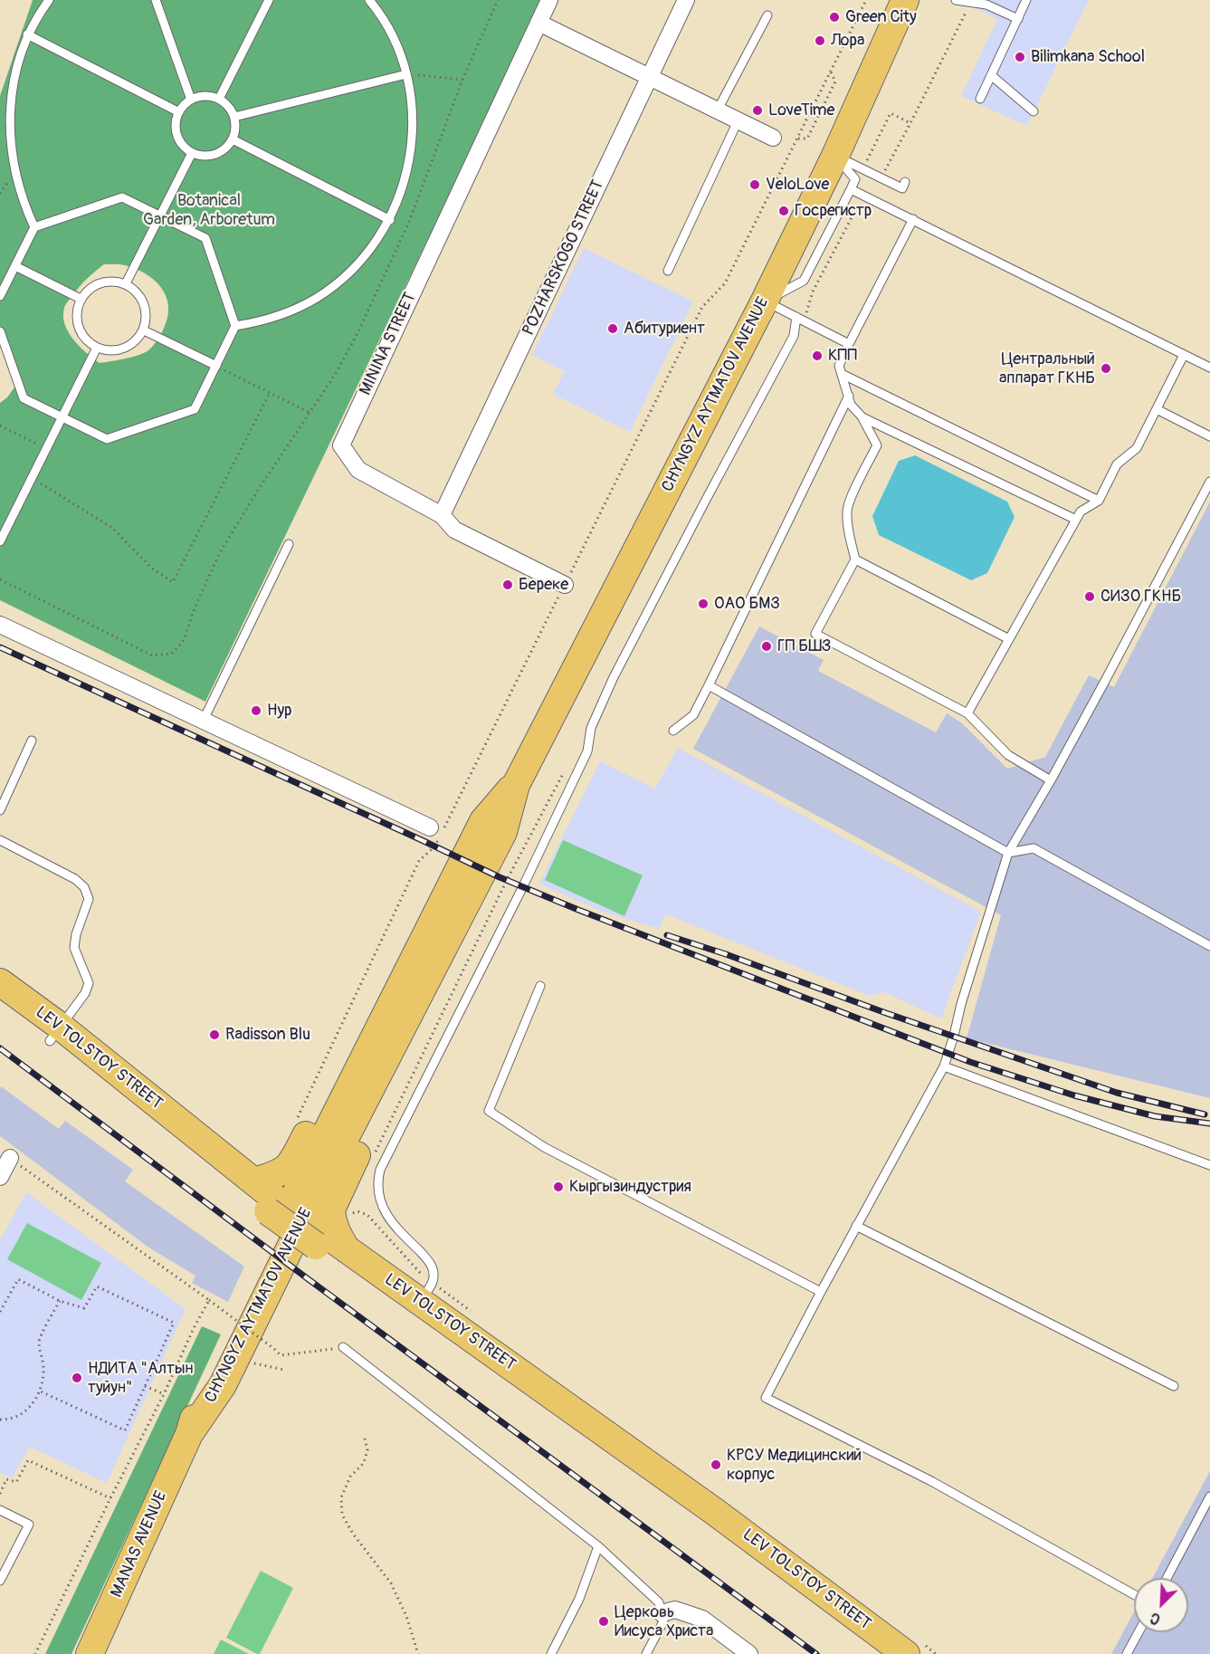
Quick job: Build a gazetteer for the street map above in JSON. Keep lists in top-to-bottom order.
{
  "streets": {
    "main road": ["CHYNGYZ AYTMATOV AVENUE", "LEV TOLSTOY STREET", "MANAS AVENUE"],
    "street": ["POZHARSKOGO STREET", "MININA STREET"]
  },
  "crossings": [
    ["POZHARSKOGO STREET", "MININA STREET"],
    ["CHYNGYZ AYTMATOV AVENUE", "MANAS AVENUE"]
  ],
  "parks": ["Botanical Garden, Arboretum"],
  "places": [
    "Green City",
    "Лора",
    "Bilimkana School",
    "LoveTime",
    "VeloLove",
    "Госрегистр",
    "Абитуриент",
    "КПП",
    "Центральный аппарат ГКНБ",
    "Береке",
    "СИЗО ГКНБ",
    "ОАО БМЗ",
    "ГП БШЗ",
    "Нур",
    "Radisson Blu",
    "Кыргызиндустрия",
    "НДИТА \"Алтын туйун\"",
    "КРСУ Медицинский корпус",
    "Церковь Иисуса Христа"
  ],
  "north": "bottom left"
}
